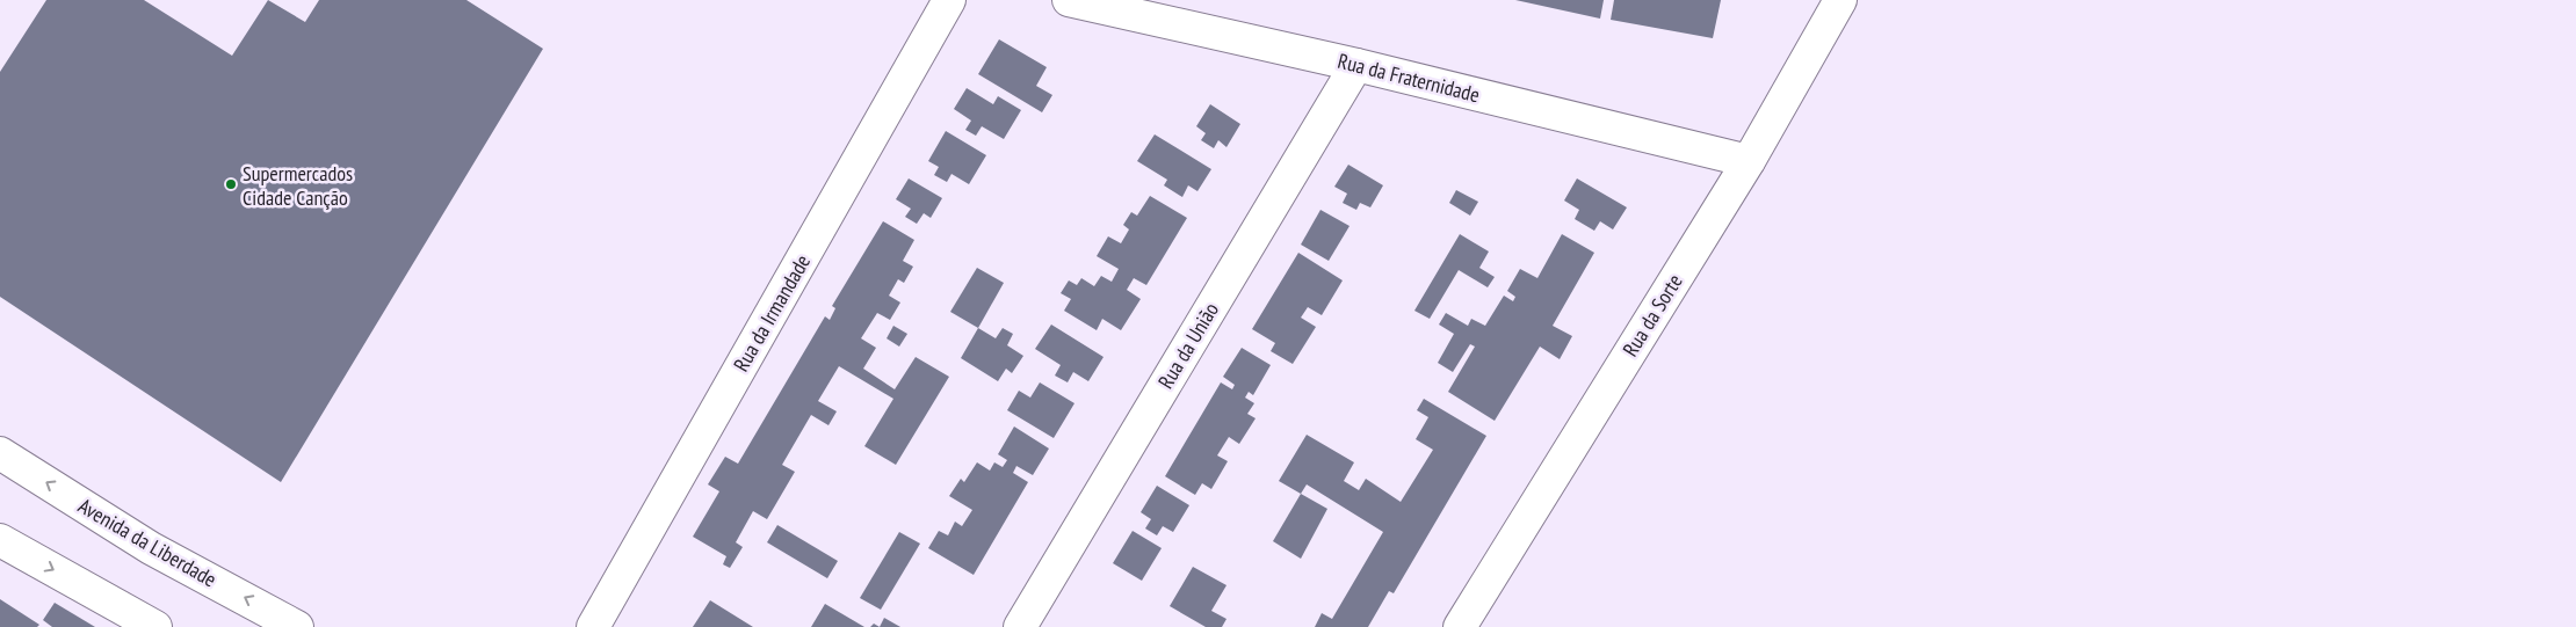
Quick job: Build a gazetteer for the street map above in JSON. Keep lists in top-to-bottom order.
{
  "streets": {
    "street": [
      "Rua da Fraternidade",
      "Rua da Irmandade",
      "Rua da Sorte",
      "Rua da União",
      "Avenida da Liberdade"
    ]
  },
  "crossings": [
    ["Rua da Fraternidade", "Rua da Sorte"],
    ["Rua da Fraternidade", "Rua da União"]
  ],
  "places": ["Supermercados Cidade Canção"]
}
